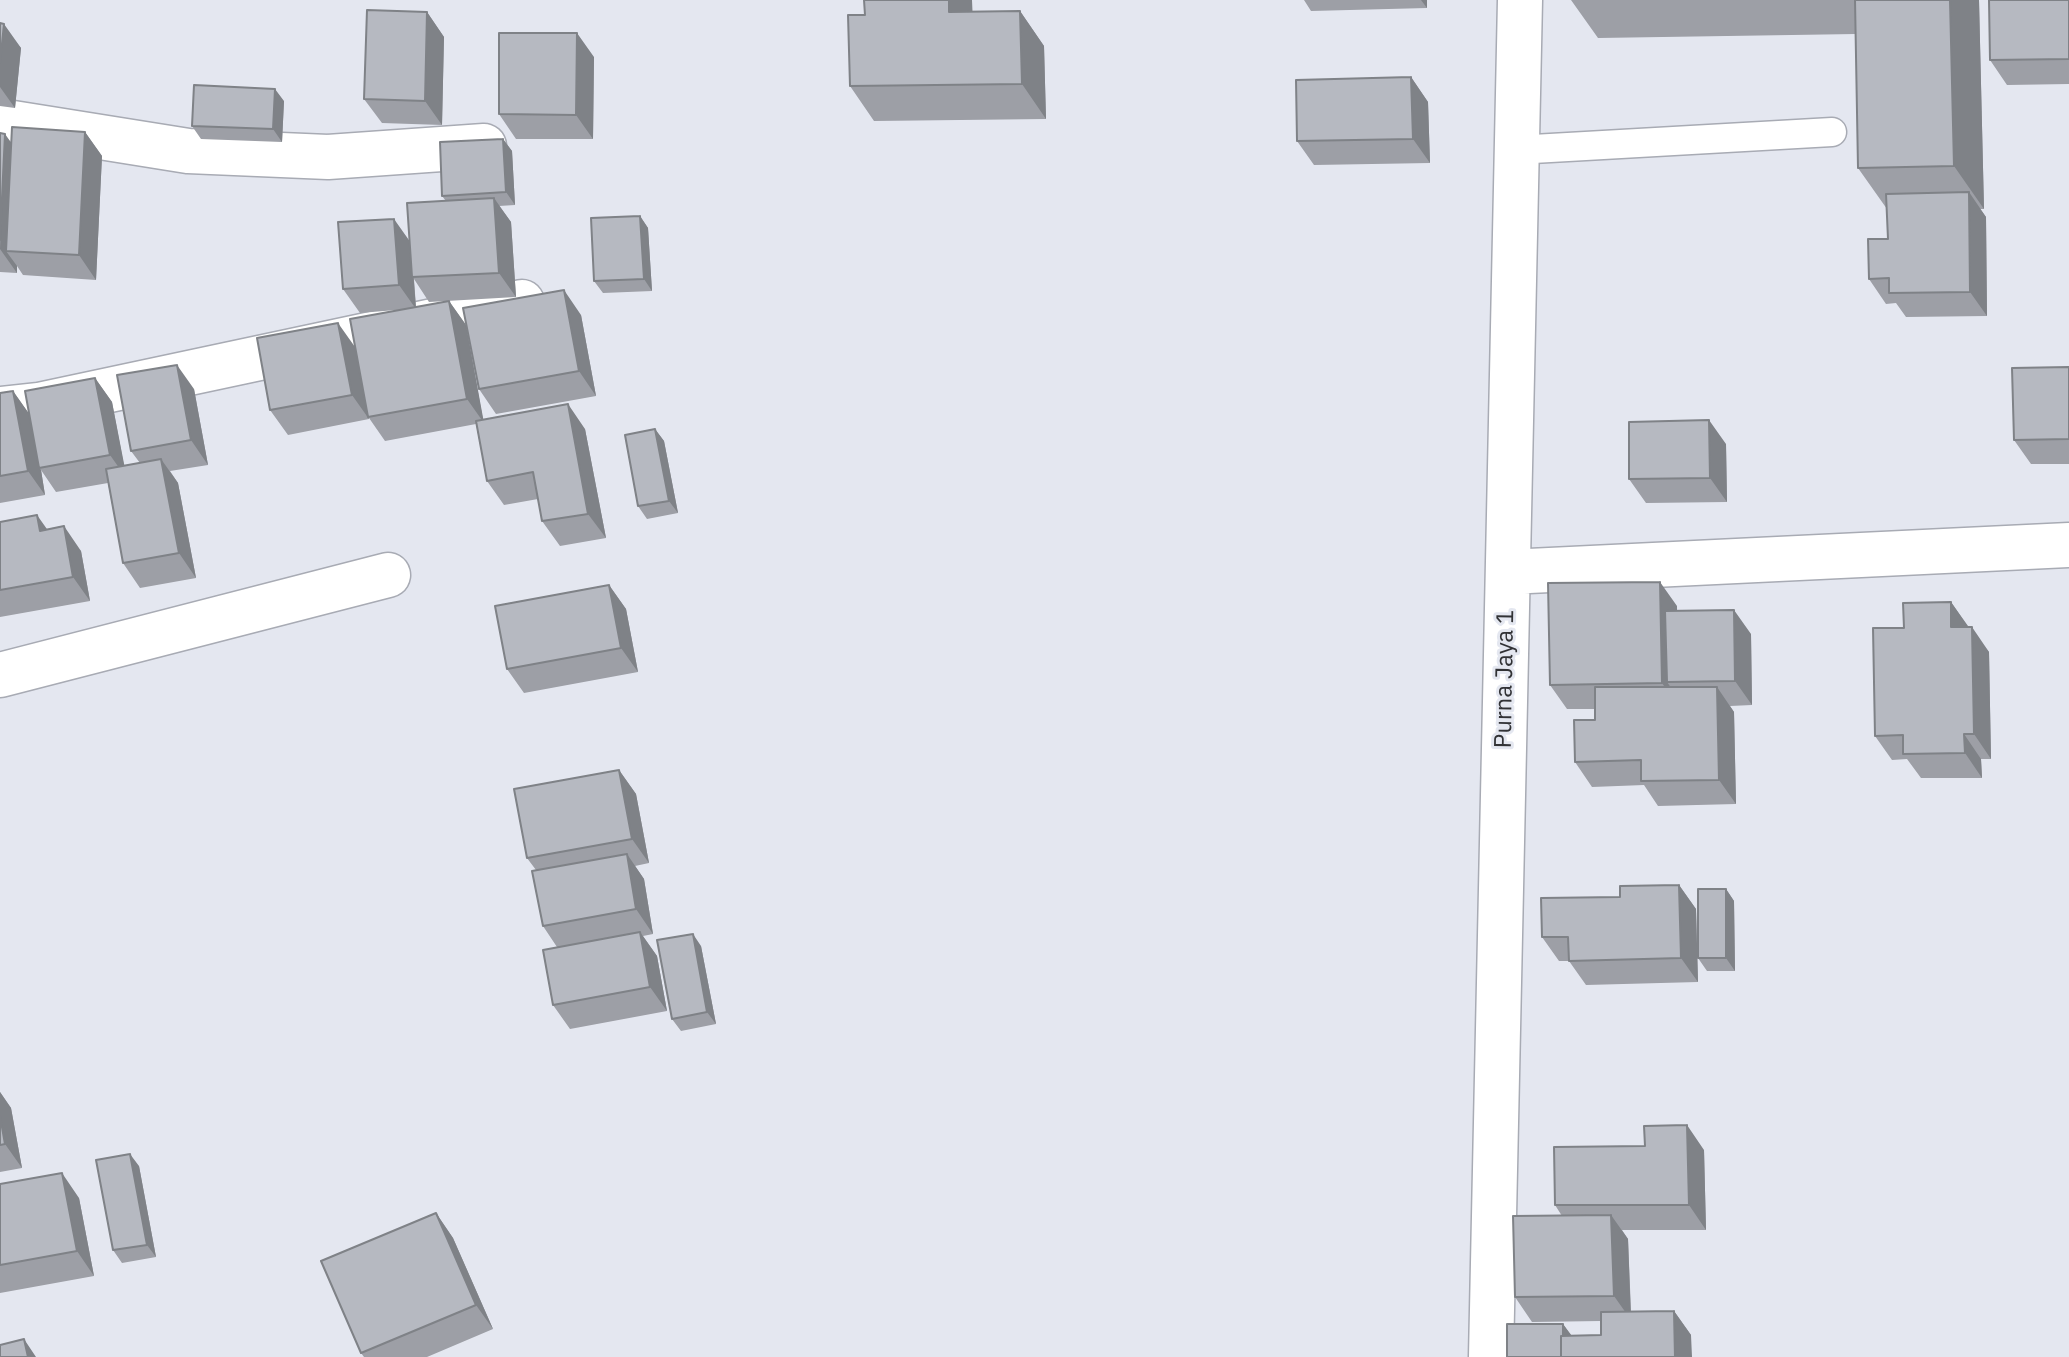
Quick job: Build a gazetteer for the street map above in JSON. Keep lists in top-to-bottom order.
{
  "streets": {
    "street": ["Purna Jaya 1"]
  }
}
